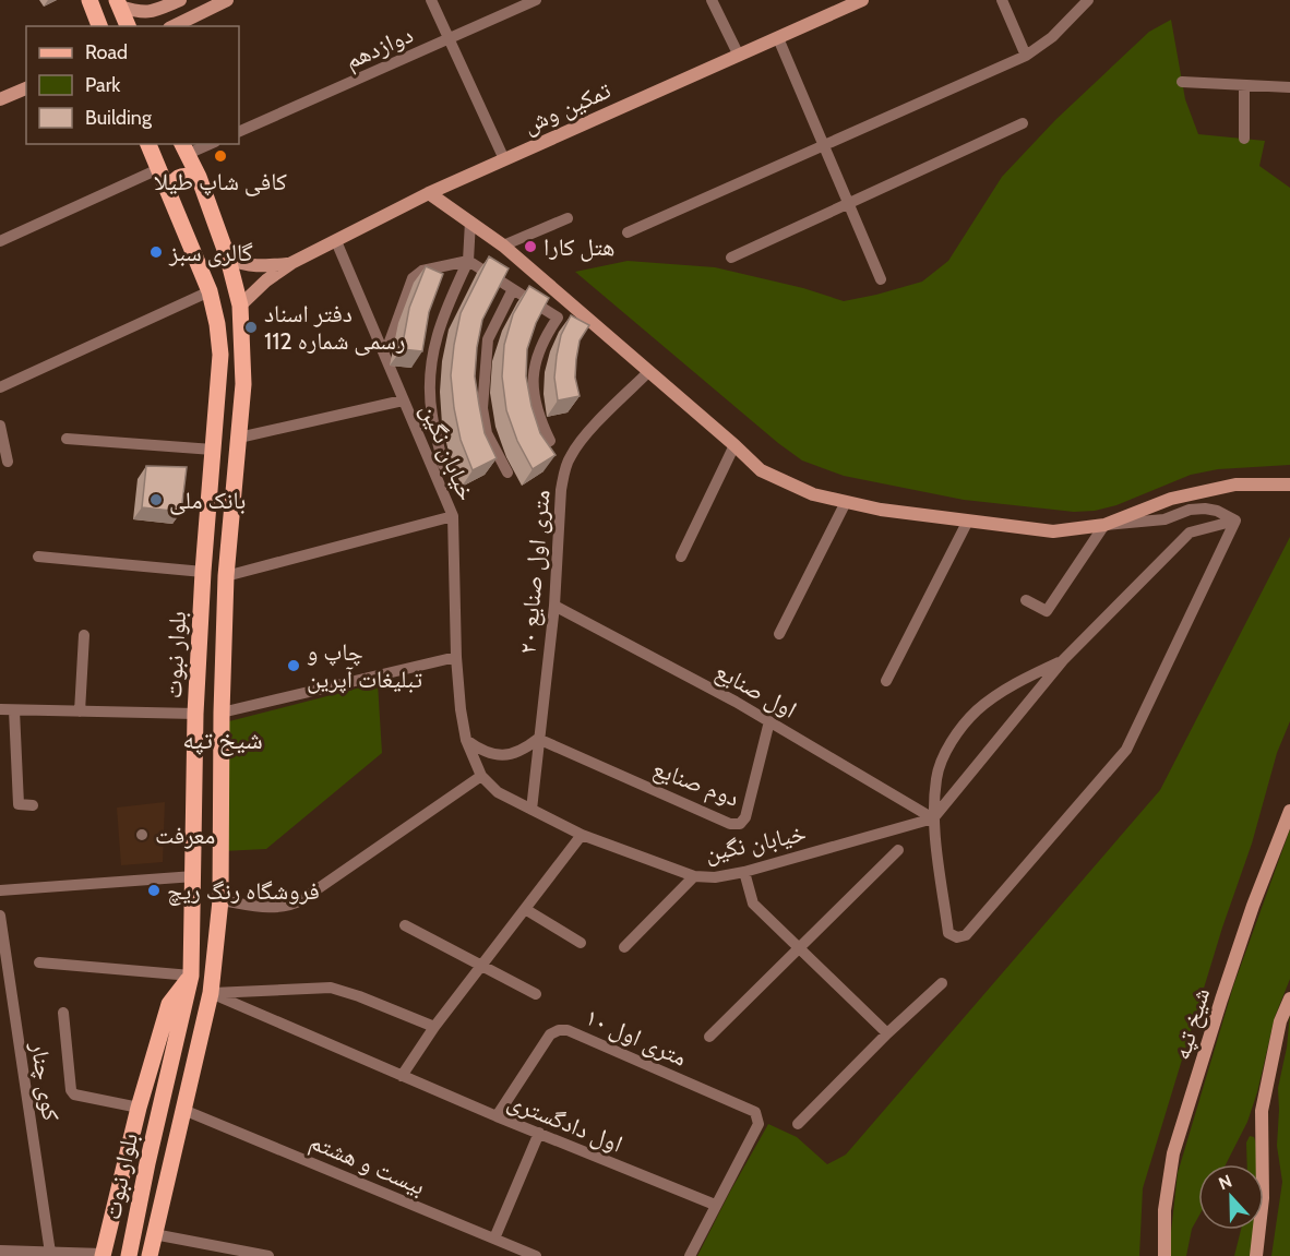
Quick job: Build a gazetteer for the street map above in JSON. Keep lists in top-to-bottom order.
{
  "streets": {
    "main road": ["بلوار نبوت"],
    "street": [
      "دوازدهم",
      "تمکین وش",
      "خیابان نگین",
      "۲۰ متری اول صنایع",
      "اول صنایع",
      "دوم صنایع",
      "شیخ تپه",
      "۱۰ متری اول",
      "کوی چنار",
      "اول دادگستری",
      "بیست و هشتم"
    ]
  },
  "crossings": [
    ["تمکین وش", "خیابان نگین"],
    ["خیابان نگین", "۲۰ متری اول صنایع"],
    ["خیابان نگین", "اول صنایع"],
    ["۲۰ متری اول صنایع", "اول صنایع"],
    ["۲۰ متری اول صنایع", "دوم صنایع"],
    ["بلوار نبوت", "اول دادگستری"],
    ["بلوار نبوت", "بیست و هشتم"],
    ["اول صنایع", "دوم صنایع"],
    ["۱۰ متری اول", "اول دادگستری"]
  ],
  "districts": ["شیخ تپه"],
  "places": [
    "کافی شاپ طیلا",
    "هتل کارا",
    "گالری سبز",
    "دفتر اسناد رسمی شماره 112",
    "بانک ملی",
    "چاپ و تبلیغات آپرین",
    "معرفت",
    "فروشگاه رنگ ریچ"
  ],
  "legend": ["Road", "Park", "Building"],
  "north": "top"
}
